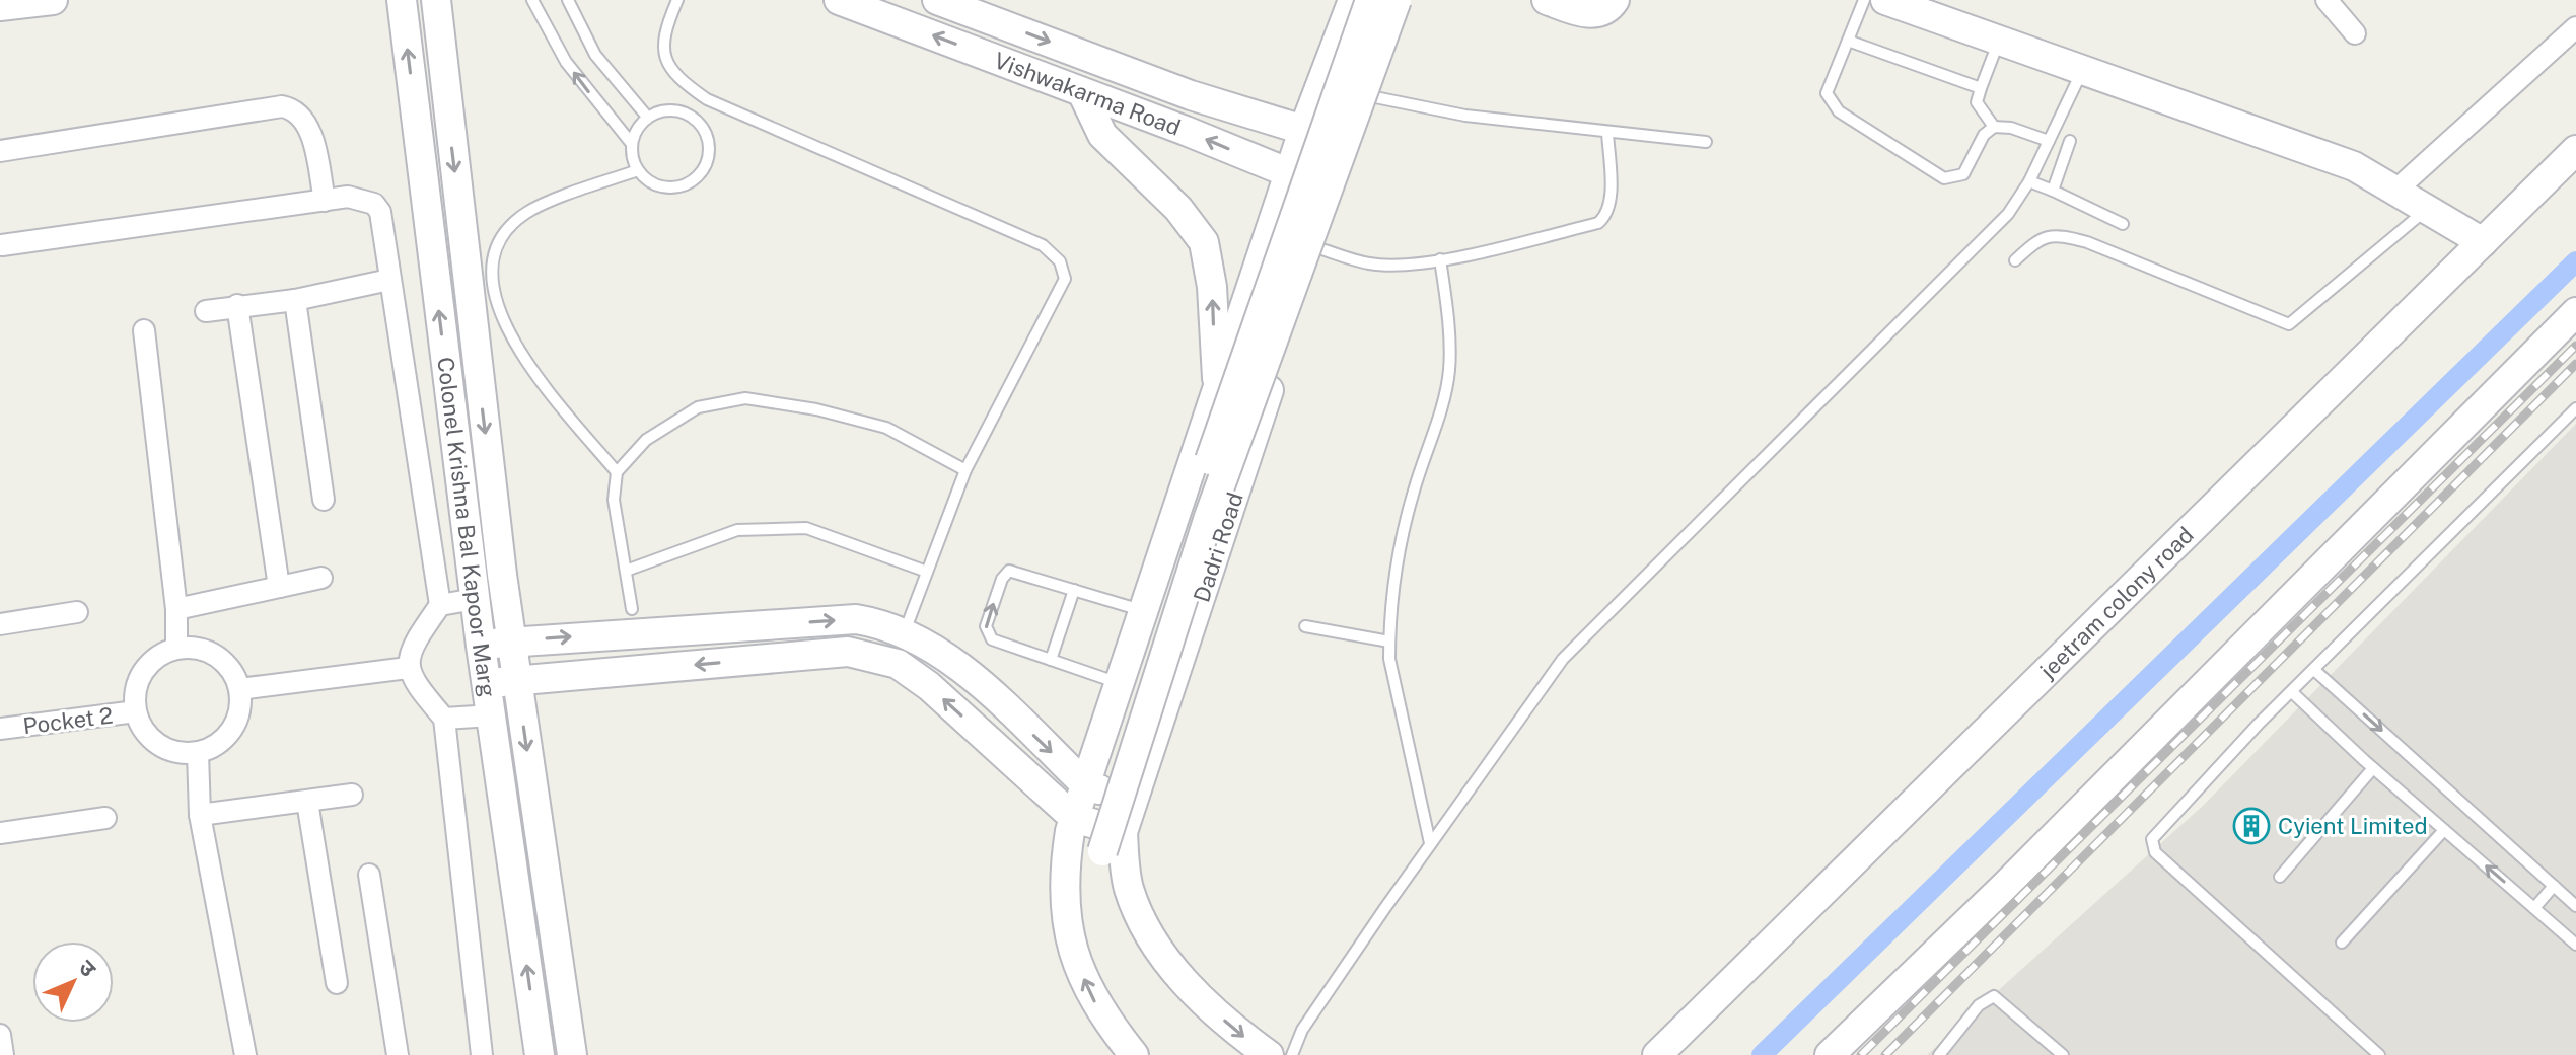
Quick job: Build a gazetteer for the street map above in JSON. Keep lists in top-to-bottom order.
{
  "streets": {
    "street": [
      "Vishwakarma Road",
      "Colonel Krishna Bal Kapoor Marg",
      "Dadri Road",
      "jeetram colony road",
      "Pocket 2"
    ]
  },
  "crossings": [
    ["Vishwakarma Road", "Dadri Road"]
  ],
  "places": {
    "building": ["Cyient Limited"]
  },
  "north": "top right"
}
